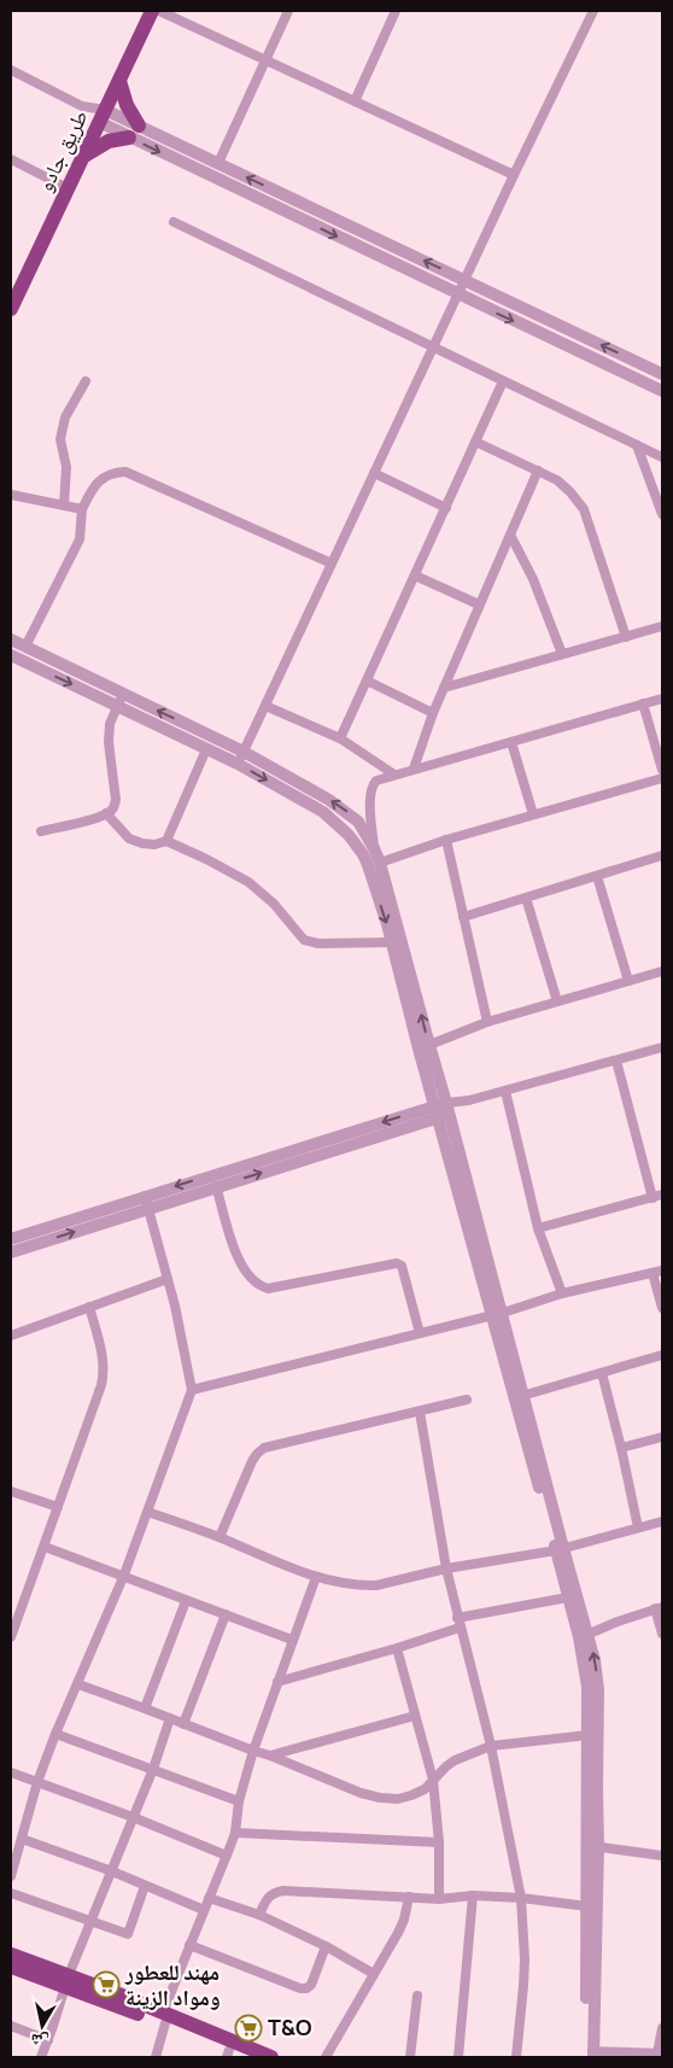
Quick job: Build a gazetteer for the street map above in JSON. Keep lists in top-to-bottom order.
{
  "streets": {
    "highway": ["طريق جادو"]
  },
  "places": {
    "supermarket": ["مهند للعطور ومواد الزينة", "T&O"]
  },
  "north": "bottom"
}
